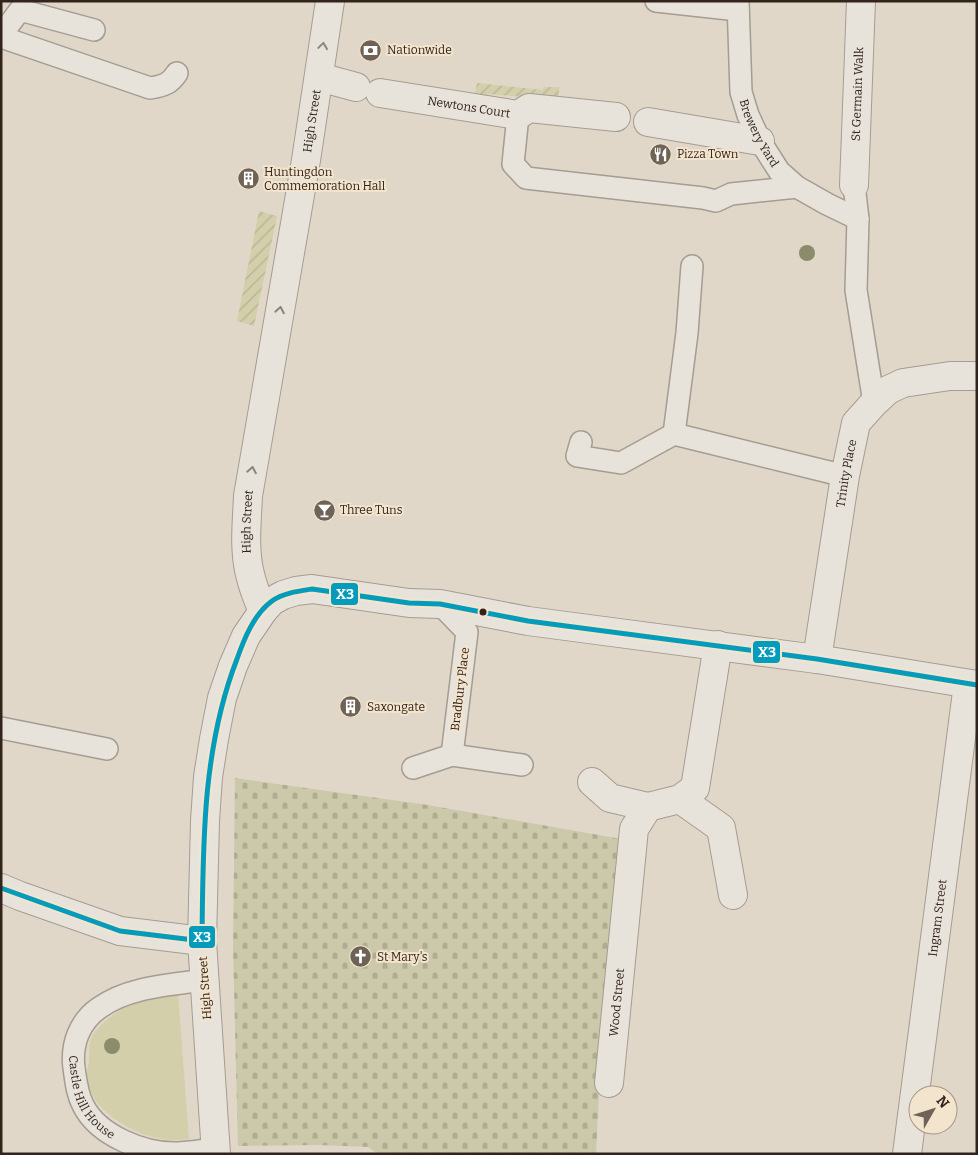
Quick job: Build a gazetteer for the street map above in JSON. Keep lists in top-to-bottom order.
{
  "streets": {
    "street": [
      "St Germain Walk",
      "Newtons Court",
      "High Street",
      "Trinity Place",
      "Ingram Street",
      "Wood Street"
    ],
    "lane": ["Brewery Yard", "Bradbury Place", "Castle Hill House"]
  },
  "crossings": [
    ["Newtons Court", "High Street"],
    ["High Street", "Castle Hill House"]
  ],
  "one_way": ["High Street"],
  "places": {
    "bank": ["Nationwide"],
    "restaurant": ["Pizza Town"],
    "building": ["Huntingdon Commemoration Hall", "Saxongate"],
    "bar": ["Three Tuns"],
    "church": ["St Mary's"]
  },
  "lines": ["transit line X3"],
  "north": "top right"
}
